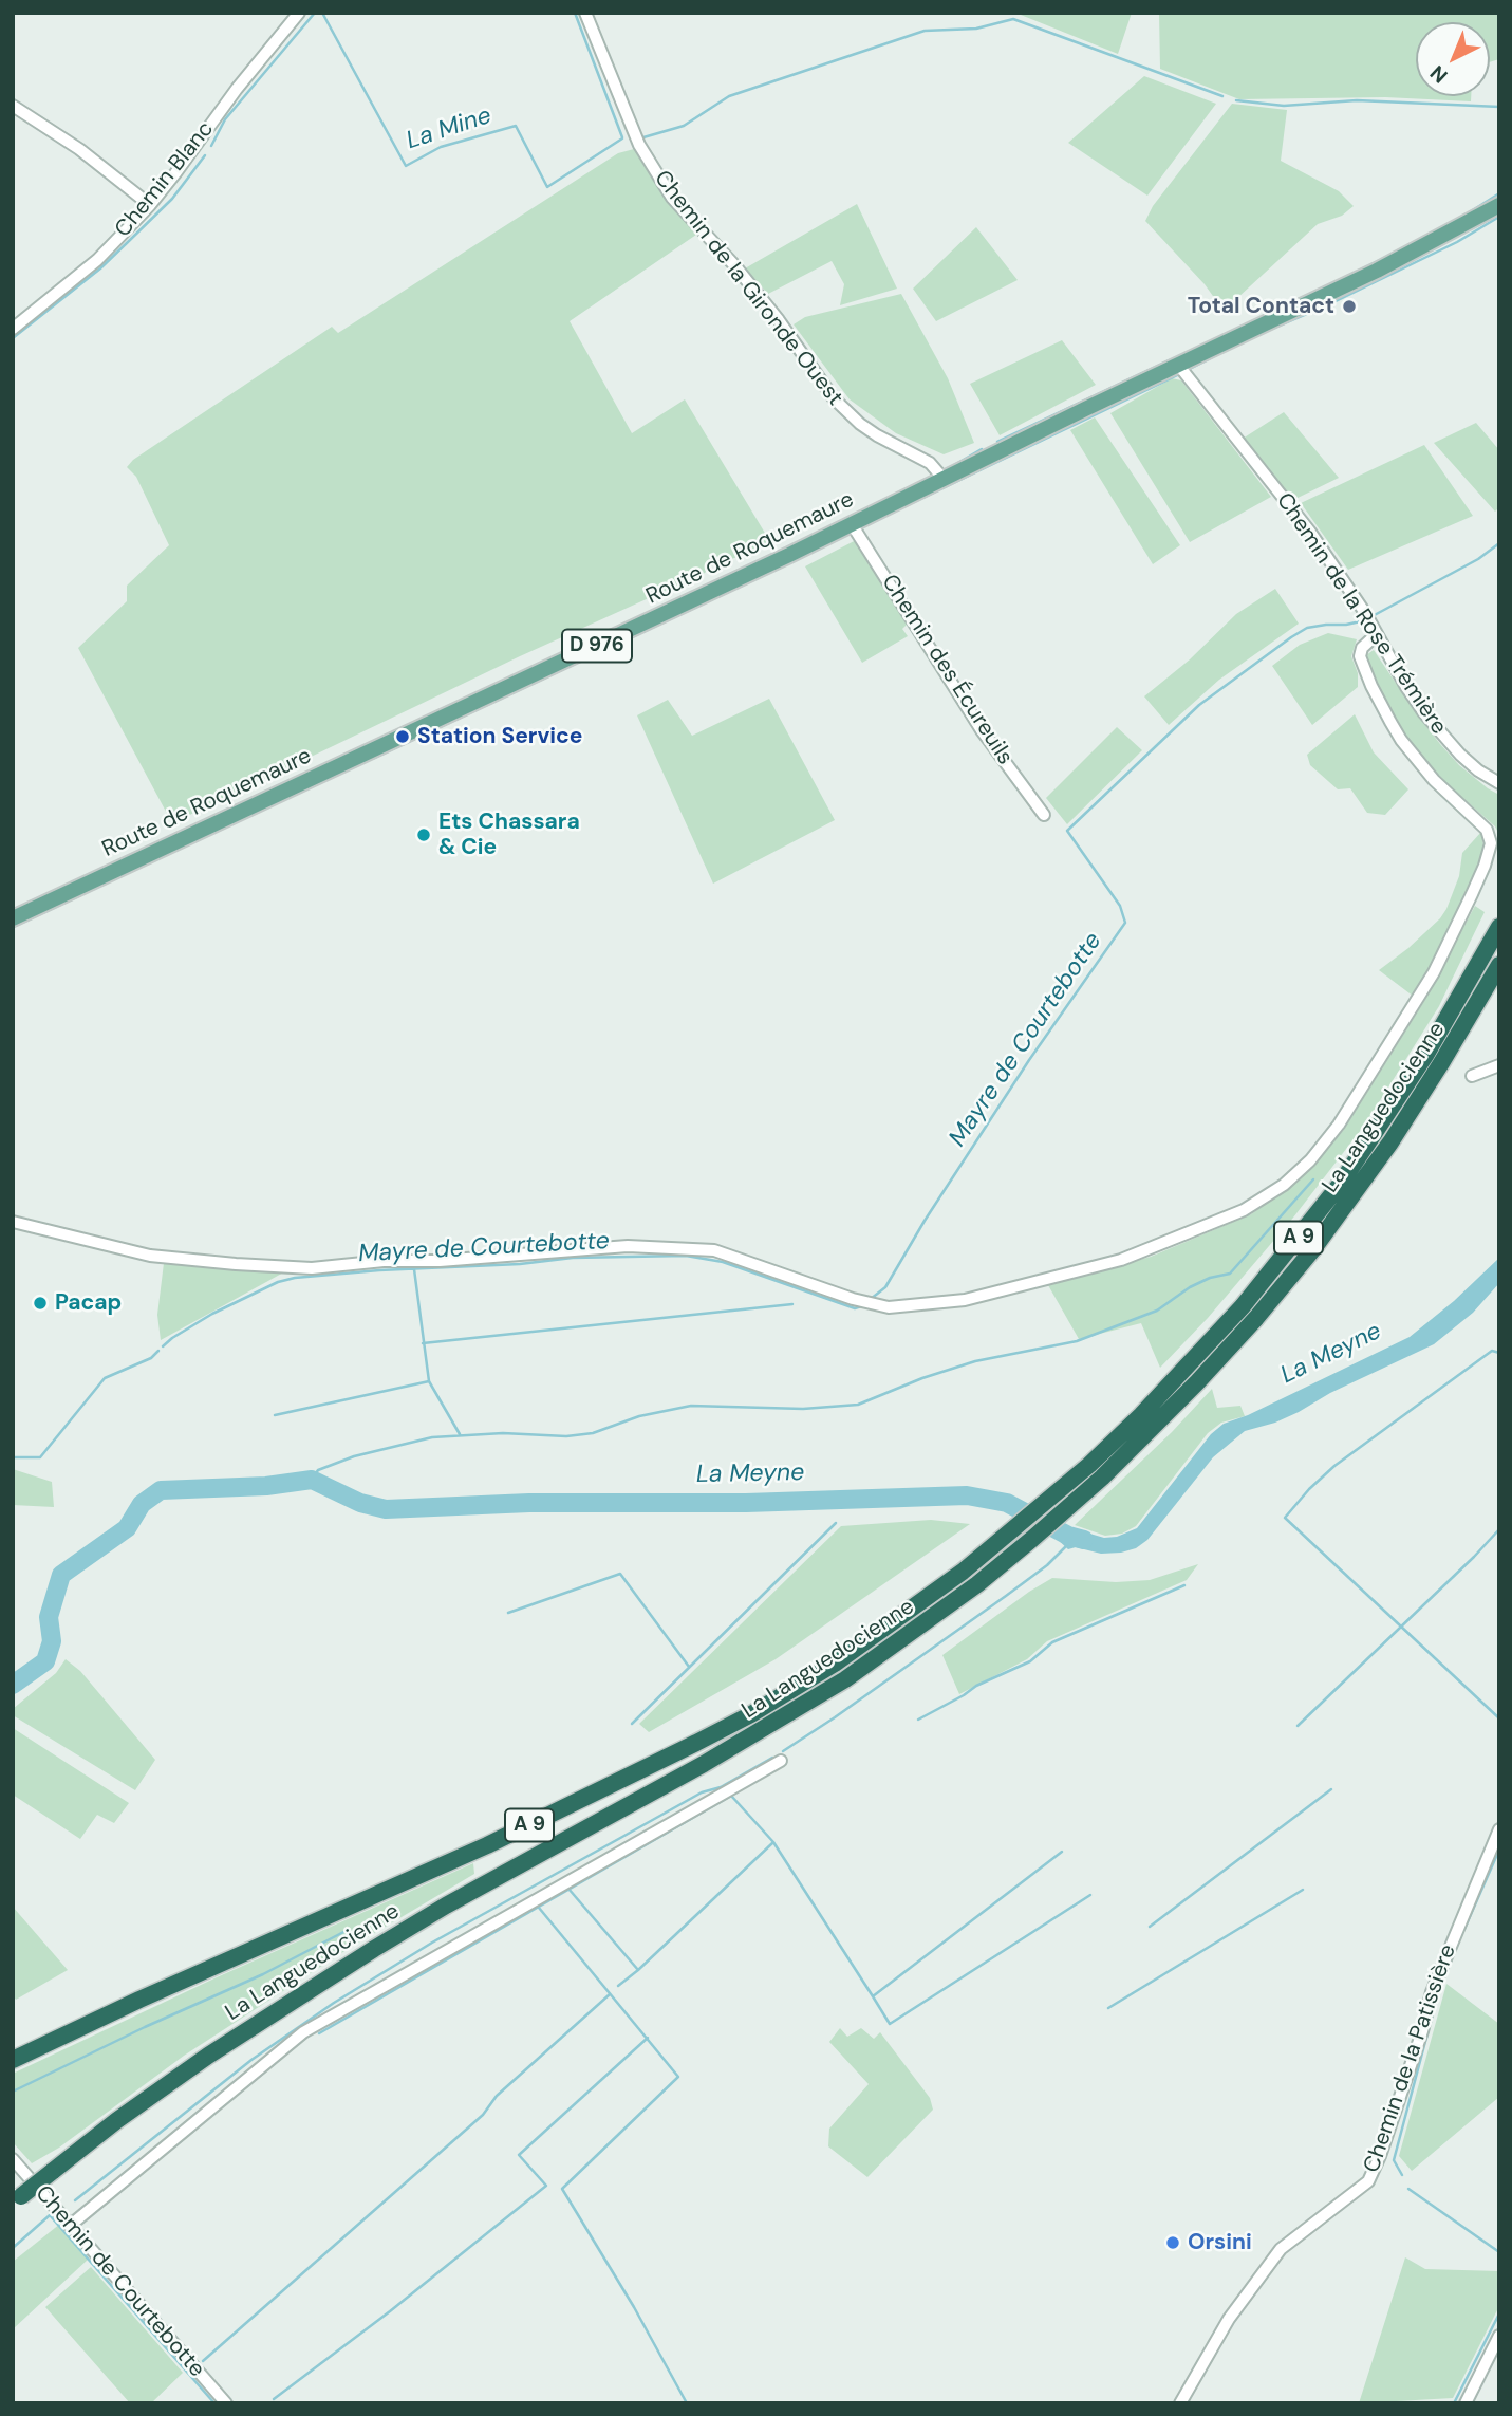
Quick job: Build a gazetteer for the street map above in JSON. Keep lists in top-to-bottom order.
{
  "streets": {
    "highway": ["La Languedocienne", "A 9"],
    "main road": ["Route de Roquemaure", "D 976"],
    "street": [
      "Chemin Blanc",
      "Chemin de la Gironde Ouest",
      "Chemin de la Rose Trémière",
      "Chemin des Écureuils",
      "Chemin de la Patissière",
      "Chemin de Courtebotte"
    ]
  },
  "crossings": [
    ["Chemin de la Gironde Ouest", "Route de Roquemaure"],
    ["Route de Roquemaure", "Chemin de la Rose Trémière"],
    ["Route de Roquemaure", "Chemin des Écureuils"]
  ],
  "water": ["La Mine", "Mayre de Courtebotte", "La Meyne"],
  "places": [
    "Total Contact",
    "Station Service",
    "Ets Chassara & Cie",
    "Pacap",
    "Orsini"
  ],
  "north": "bottom left"
}
